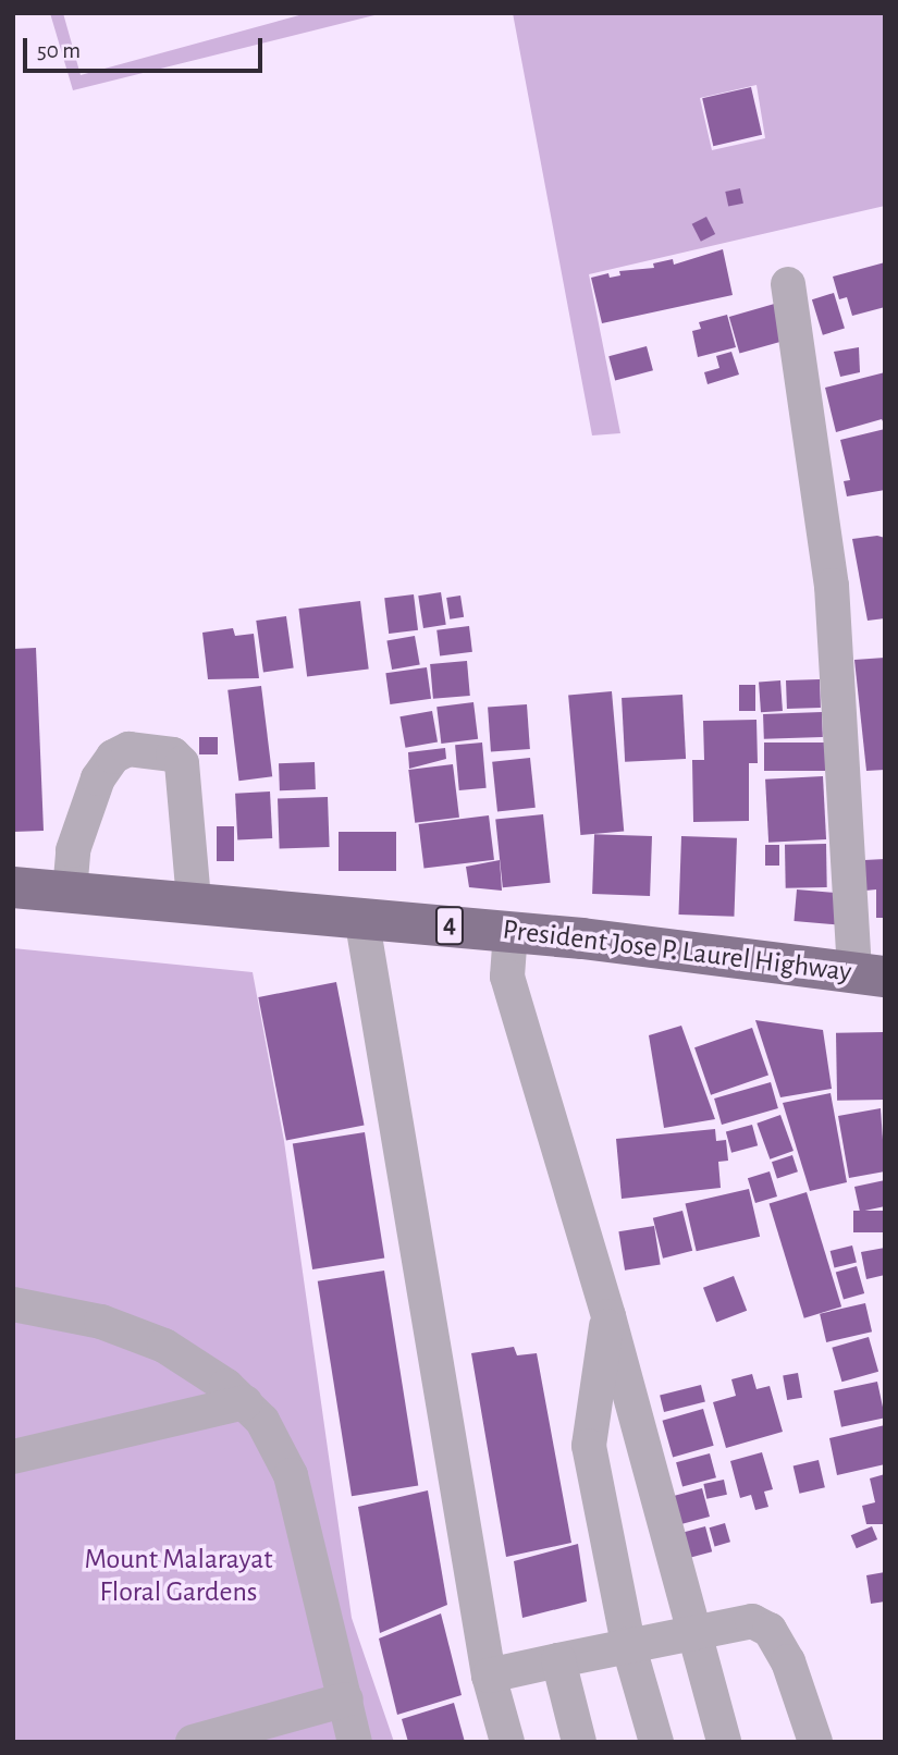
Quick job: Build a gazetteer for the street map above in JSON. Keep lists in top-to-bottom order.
{
  "streets": {
    "main road": ["4", "President Jose P. Laurel Highway"]
  },
  "parks": ["Mount Malarayat Floral Gardens"],
  "scale_bar": "50 m"
}
